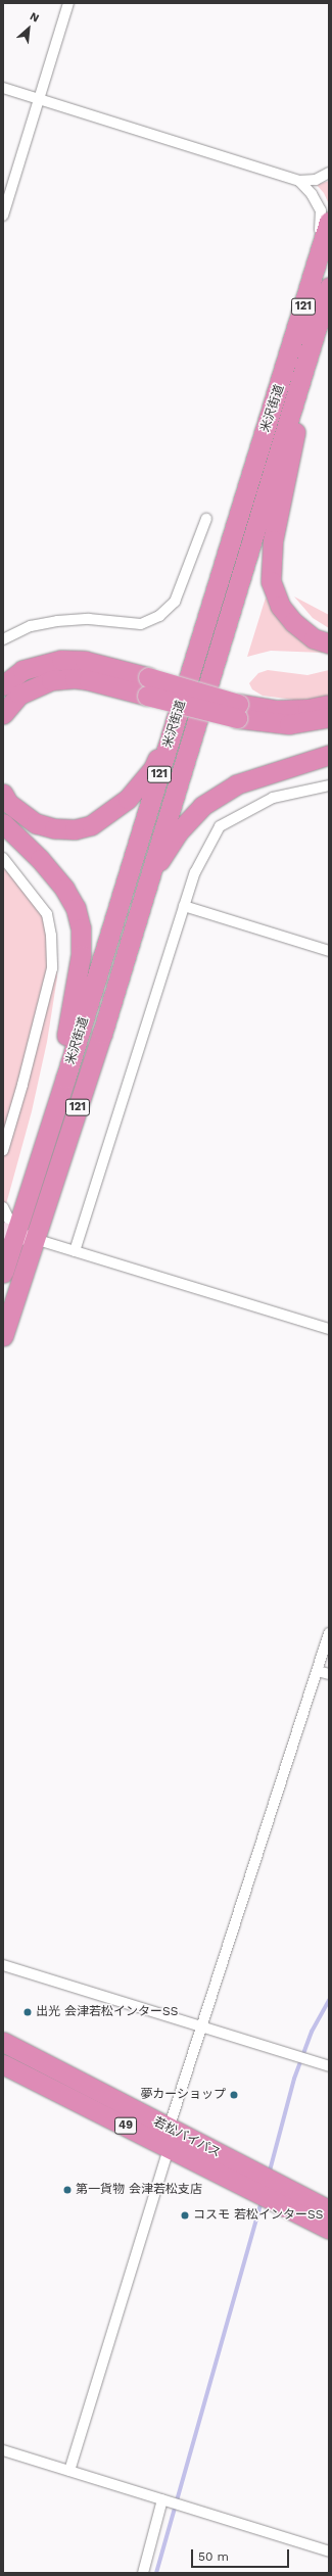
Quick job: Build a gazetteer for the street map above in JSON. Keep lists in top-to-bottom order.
{
  "streets": {
    "highway": [
      "121",
      "米沢街道",
      "49",
      "若松バイパス"
    ]
  },
  "places": [
    "出光 会津若松インターSS",
    "夢カーショップ",
    "第一貨物 会津若松支店",
    "コスモ 若松インターSS"
  ],
  "scale_bar": "50 m",
  "north": "top right"
}
